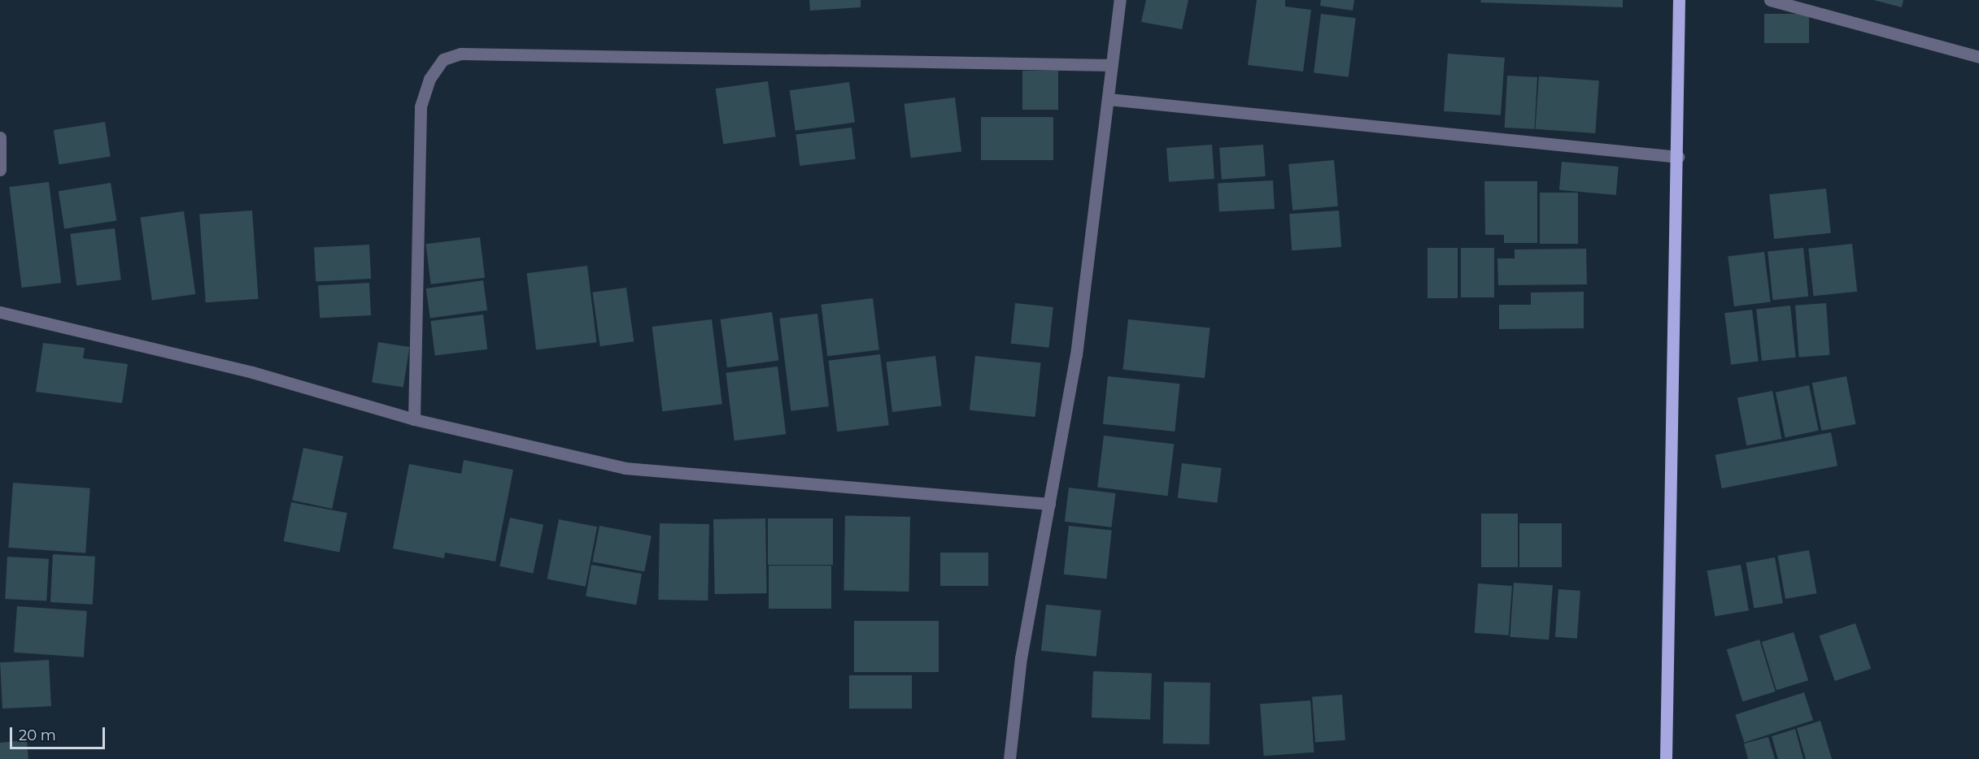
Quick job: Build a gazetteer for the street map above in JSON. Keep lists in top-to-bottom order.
{
  "scale_bar": "20 m"
}
